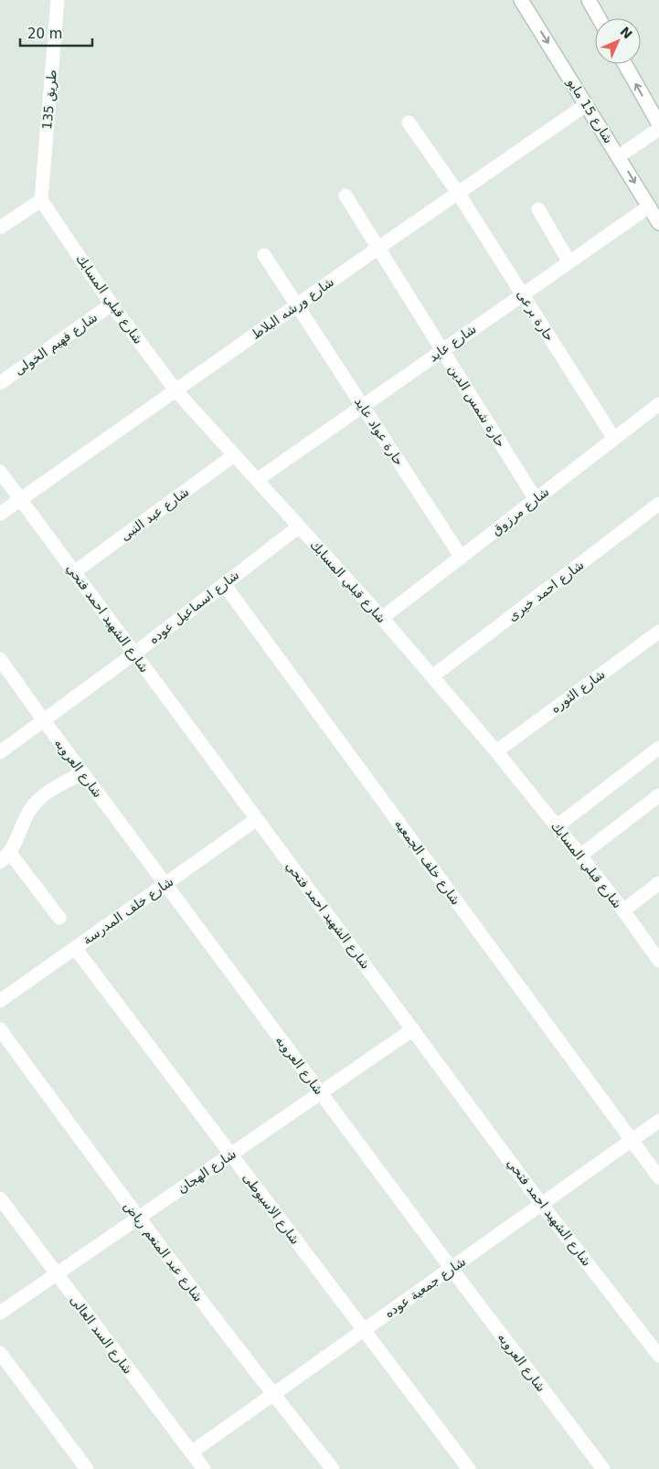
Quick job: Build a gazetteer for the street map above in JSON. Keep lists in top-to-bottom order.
{
  "streets": {
    "street": [
      "طريق 135",
      "شارع 15 مايو",
      "شارع قبلي المسابك",
      "شارع ورشه البلاط",
      "حارة برعى",
      "شارع عايد",
      "شارع فهيم الخولى",
      "حارة شمس الدين",
      "حارة عواد عايد",
      "شارع مرزوق",
      "شارع عبد النبى",
      "شارع احمد خيرى",
      "شارع اسماعيل عوده",
      "شارع الشهيد احمد فتحي",
      "شارع الثوره",
      "شارع العروبه",
      "شارع خلف الجمعيه",
      "شارع خلف المدرسة",
      "شارع الهجان",
      "شارع الاسيوطى",
      "شارع عبد المنعم رياض",
      "شارع جمعية عوده",
      "شارع السد العالى"
    ]
  },
  "crossings": [
    ["طريق 135", "شارع قبلي المسابك"],
    ["شارع 15 مايو", "شارع ورشه البلاط"],
    ["شارع 15 مايو", "شارع عايد"],
    ["شارع قبلي المسابك", "شارع ورشه البلاط"],
    ["شارع قبلي المسابك", "شارع عايد"],
    ["شارع قبلي المسابك", "شارع فهيم الخولى"],
    ["شارع قبلي المسابك", "شارع مرزوق"],
    ["شارع قبلي المسابك", "شارع عبد النبى"],
    ["شارع قبلي المسابك", "شارع احمد خيرى"],
    ["شارع قبلي المسابك", "شارع اسماعيل عوده"],
    ["شارع قبلي المسابك", "شارع الثوره"],
    ["شارع ورشه البلاط", "حارة برعى"],
    ["شارع ورشه البلاط", "حارة شمس الدين"],
    ["شارع ورشه البلاط", "حارة عواد عايد"],
    ["شارع ورشه البلاط", "شارع الشهيد احمد فتحي"],
    ["حارة برعى", "شارع عايد"],
    ["حارة برعى", "شارع مرزوق"],
    ["شارع عايد", "حارة شمس الدين"],
    ["شارع عايد", "حارة عواد عايد"],
    ["حارة شمس الدين", "شارع مرزوق"],
    ["حارة عواد عايد", "شارع مرزوق"],
    ["شارع عبد النبى", "شارع الشهيد احمد فتحي"],
    ["شارع اسماعيل عوده", "شارع الشهيد احمد فتحي"],
    ["شارع اسماعيل عوده", "شارع العروبه"],
    ["شارع اسماعيل عوده", "شارع خلف الجمعيه"],
    ["شارع الشهيد احمد فتحي", "شارع خلف المدرسة"],
    ["شارع الشهيد احمد فتحي", "شارع الهجان"],
    ["شارع الشهيد احمد فتحي", "شارع جمعية عوده"],
    ["شارع العروبه", "شارع خلف المدرسة"],
    ["شارع العروبه", "شارع الهجان"],
    ["شارع العروبه", "شارع جمعية عوده"],
    ["شارع خلف الجمعيه", "شارع جمعية عوده"],
    ["شارع خلف المدرسة", "شارع الاسيوطى"],
    ["شارع الهجان", "شارع الاسيوطى"],
    ["شارع الهجان", "شارع عبد المنعم رياض"],
    ["شارع الهجان", "شارع السد العالى"],
    ["شارع الاسيوطى", "شارع جمعية عوده"],
    ["شارع عبد المنعم رياض", "شارع جمعية عوده"],
    ["شارع جمعية عوده", "شارع السد العالى"]
  ],
  "scale_bar": "20 m",
  "north": "top right"
}
